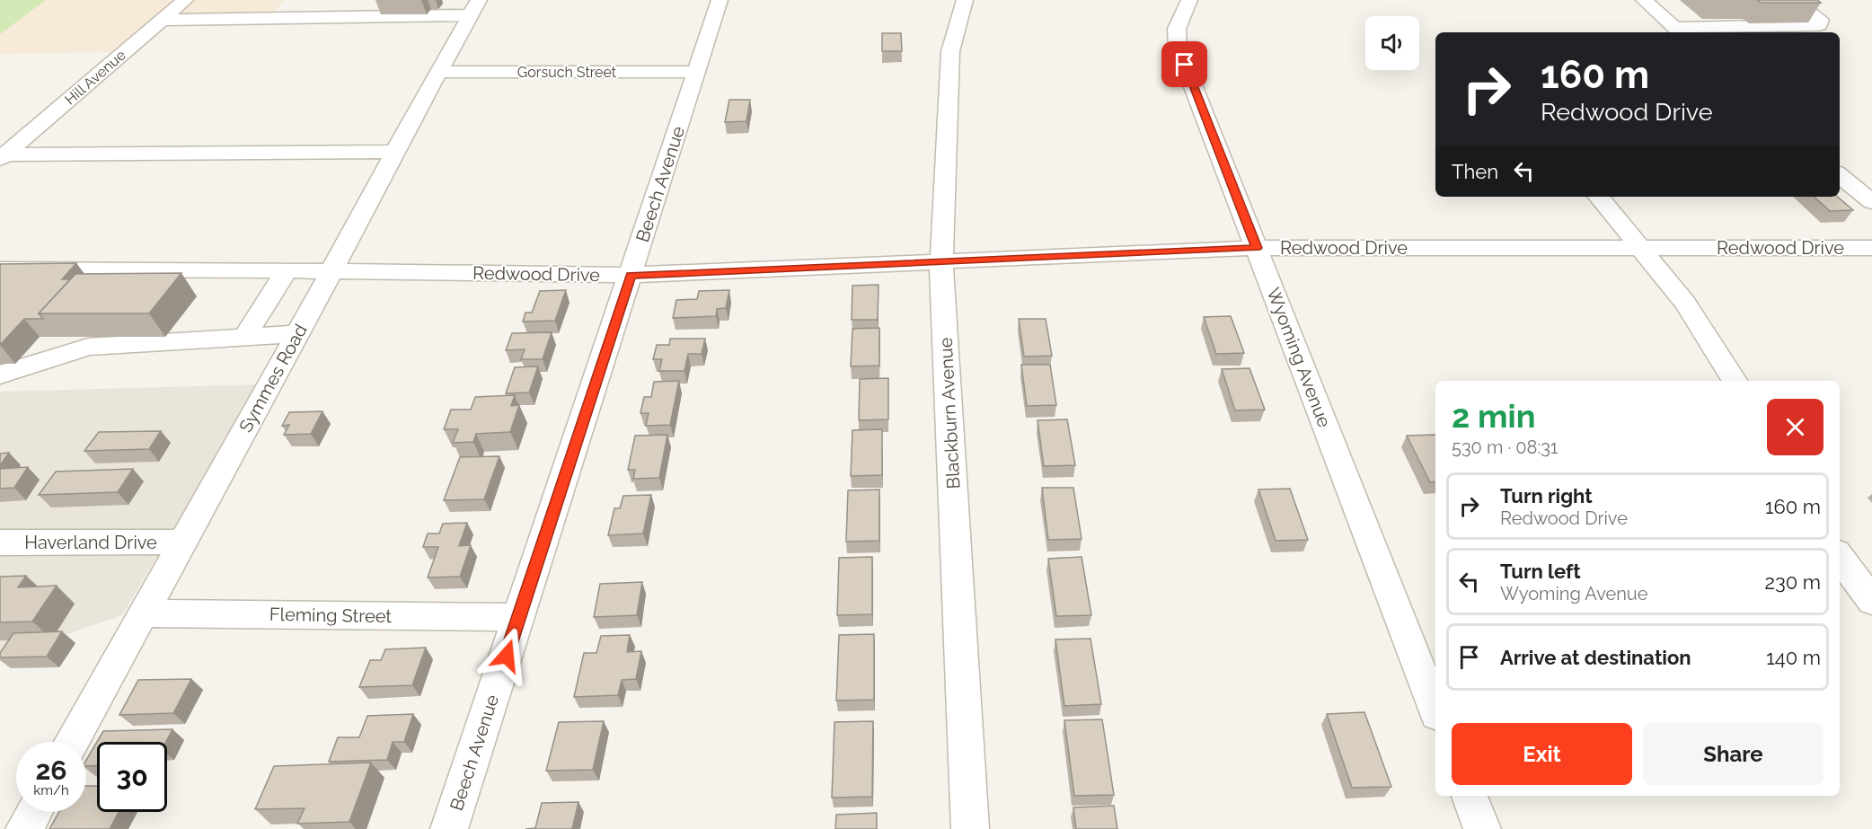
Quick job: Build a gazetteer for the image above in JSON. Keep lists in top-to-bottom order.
{
  "streets": {
    "street": [
      "Gorsuch Street",
      "Hill Avenue",
      "Beech Avenue",
      "Redwood Drive",
      "Wyoming Avenue",
      "Symmes Road",
      "Blackburn Avenue",
      "Haverland Drive",
      "Fleming Street"
    ]
  },
  "crossings": [
    ["Gorsuch Street", "Beech Avenue"],
    ["Gorsuch Street", "Symmes Road"],
    ["Beech Avenue", "Redwood Drive"],
    ["Beech Avenue", "Fleming Street"],
    ["Redwood Drive", "Wyoming Avenue"],
    ["Redwood Drive", "Symmes Road"],
    ["Redwood Drive", "Blackburn Avenue"],
    ["Symmes Road", "Haverland Drive"],
    ["Symmes Road", "Fleming Street"]
  ],
  "page": {
    "turn": ["160 m", "Redwood Drive"],
    "then": "Then",
    "heading": ["2 min", "530 m · 08:31"],
    "list": [
      {
        "name": "Turn right",
        "note": "Redwood Drive",
        "value": "160 m"
      },
      {
        "name": "Turn left",
        "note": "Wyoming Avenue",
        "value": "230 m"
      },
      {
        "name": "Arrive at destination",
        "value": "140 m"
      }
    ],
    "buttons": ["Exit", "Share"],
    "speed": "26 km/h",
    "limit": "30"
  }
}
